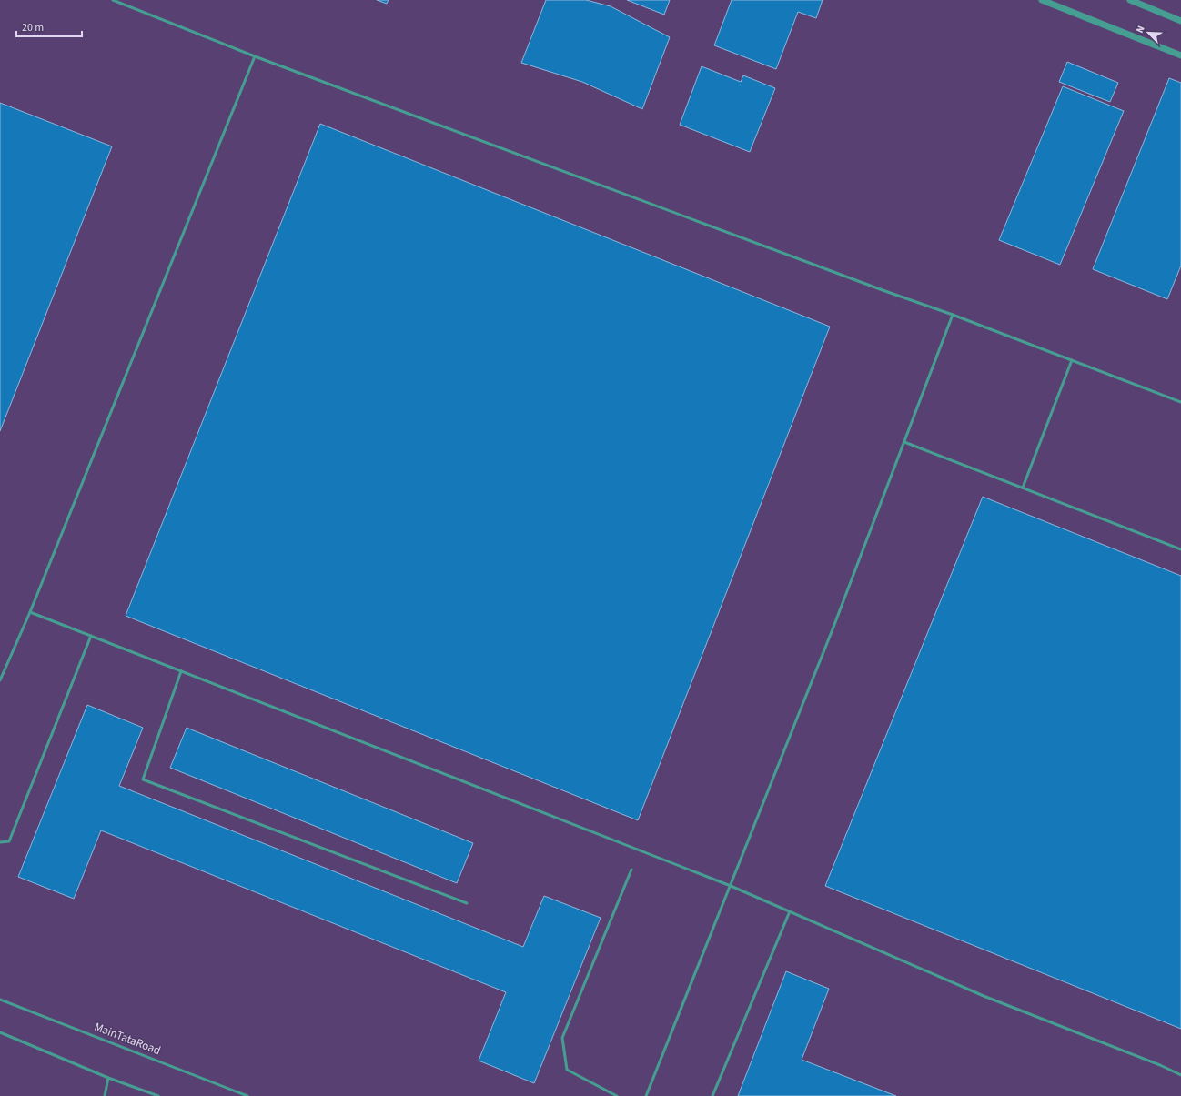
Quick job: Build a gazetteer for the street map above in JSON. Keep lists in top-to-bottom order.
{
  "streets": {
    "lane": ["MainTataRoad"]
  },
  "scale_bar": "20 m",
  "north": "top left"
}
